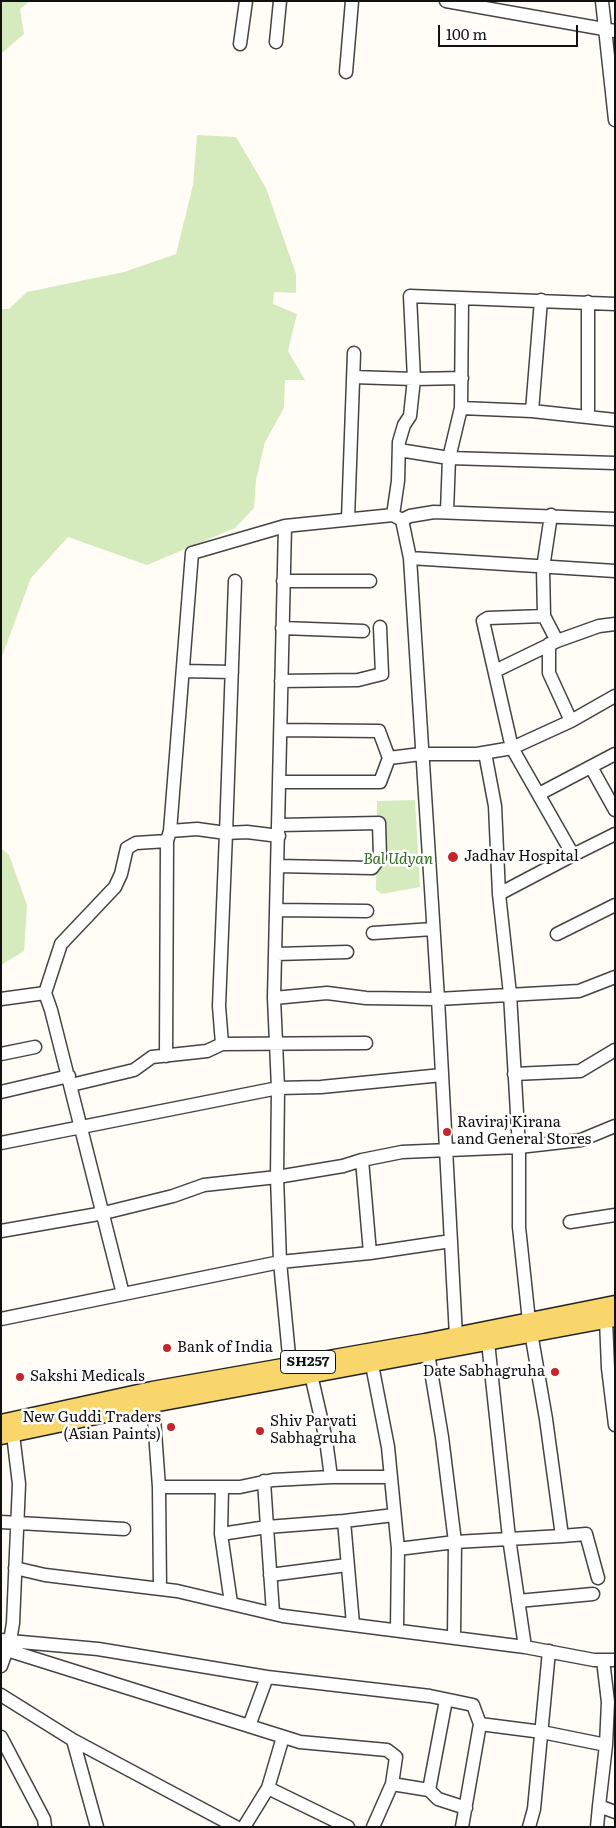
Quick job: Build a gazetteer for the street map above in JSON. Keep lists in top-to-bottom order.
{
  "streets": {
    "main road": ["SH257"]
  },
  "parks": ["Bal Udyan"],
  "places": [
    "Jadhav Hospital",
    "Raviraj Kirana and General Stores",
    "Bank of India",
    "Date Sabhagruha",
    "Sakshi Medicals",
    "New Guddi Traders (Asian Paints)",
    "Shiv Parvati Sabhagruha"
  ],
  "scale_bar": "100 m"
}
